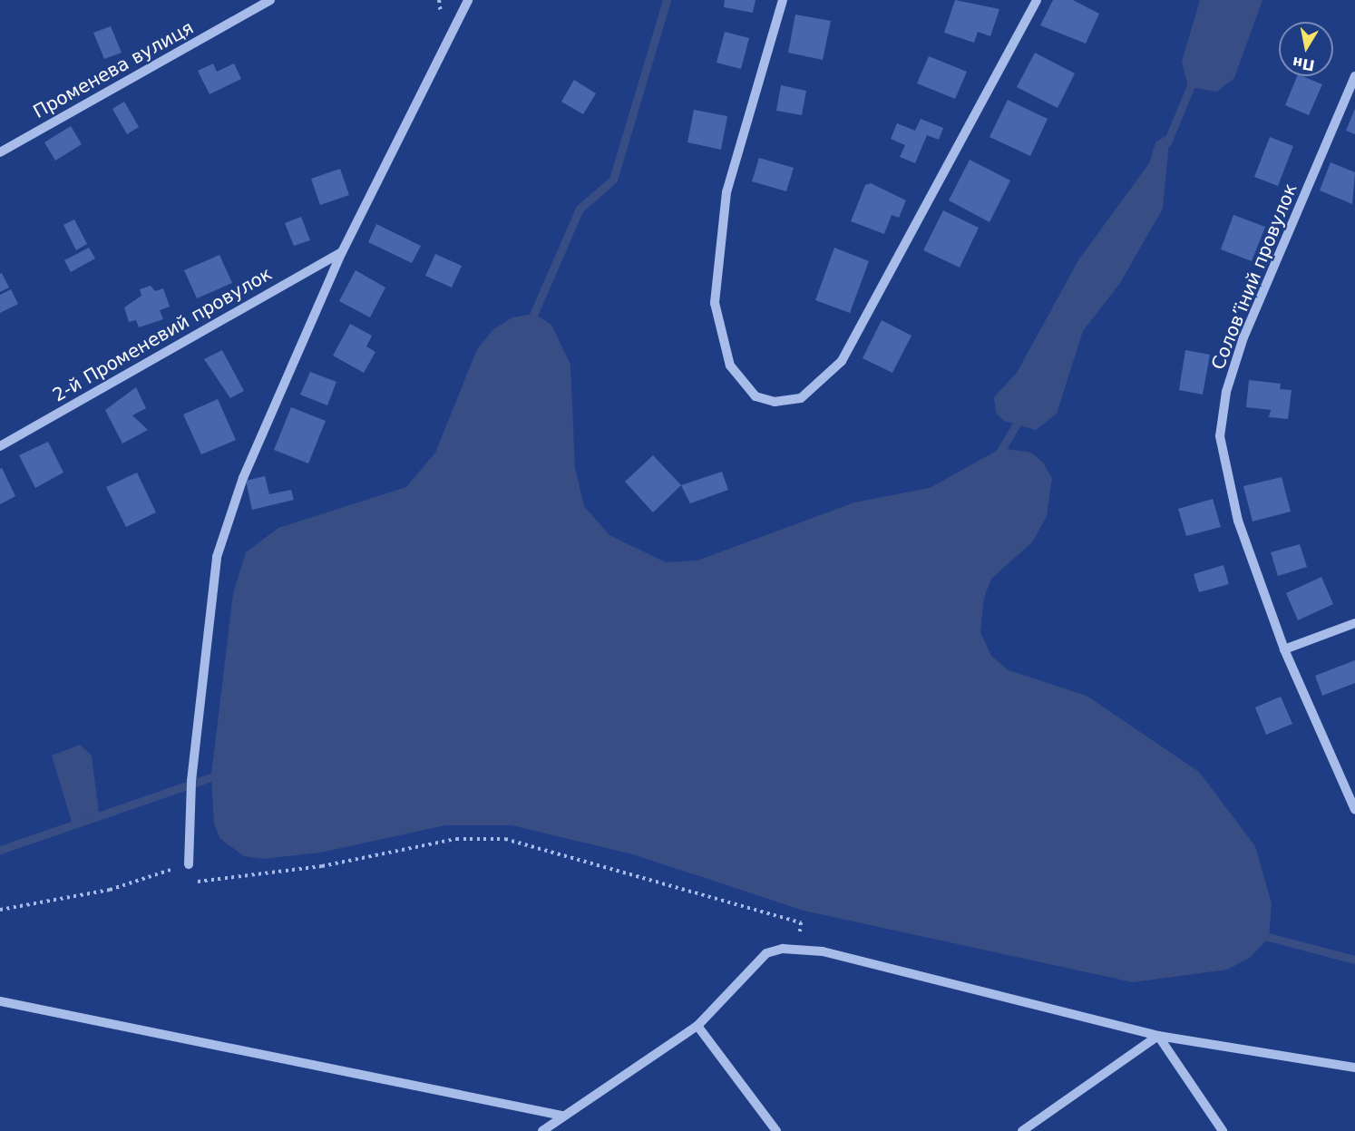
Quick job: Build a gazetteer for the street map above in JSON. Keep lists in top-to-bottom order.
{
  "streets": {
    "street": ["Променева вулиця", "Соловʼїний провулок", "2-й Променевий провулок"]
  },
  "north": "bottom"
}
